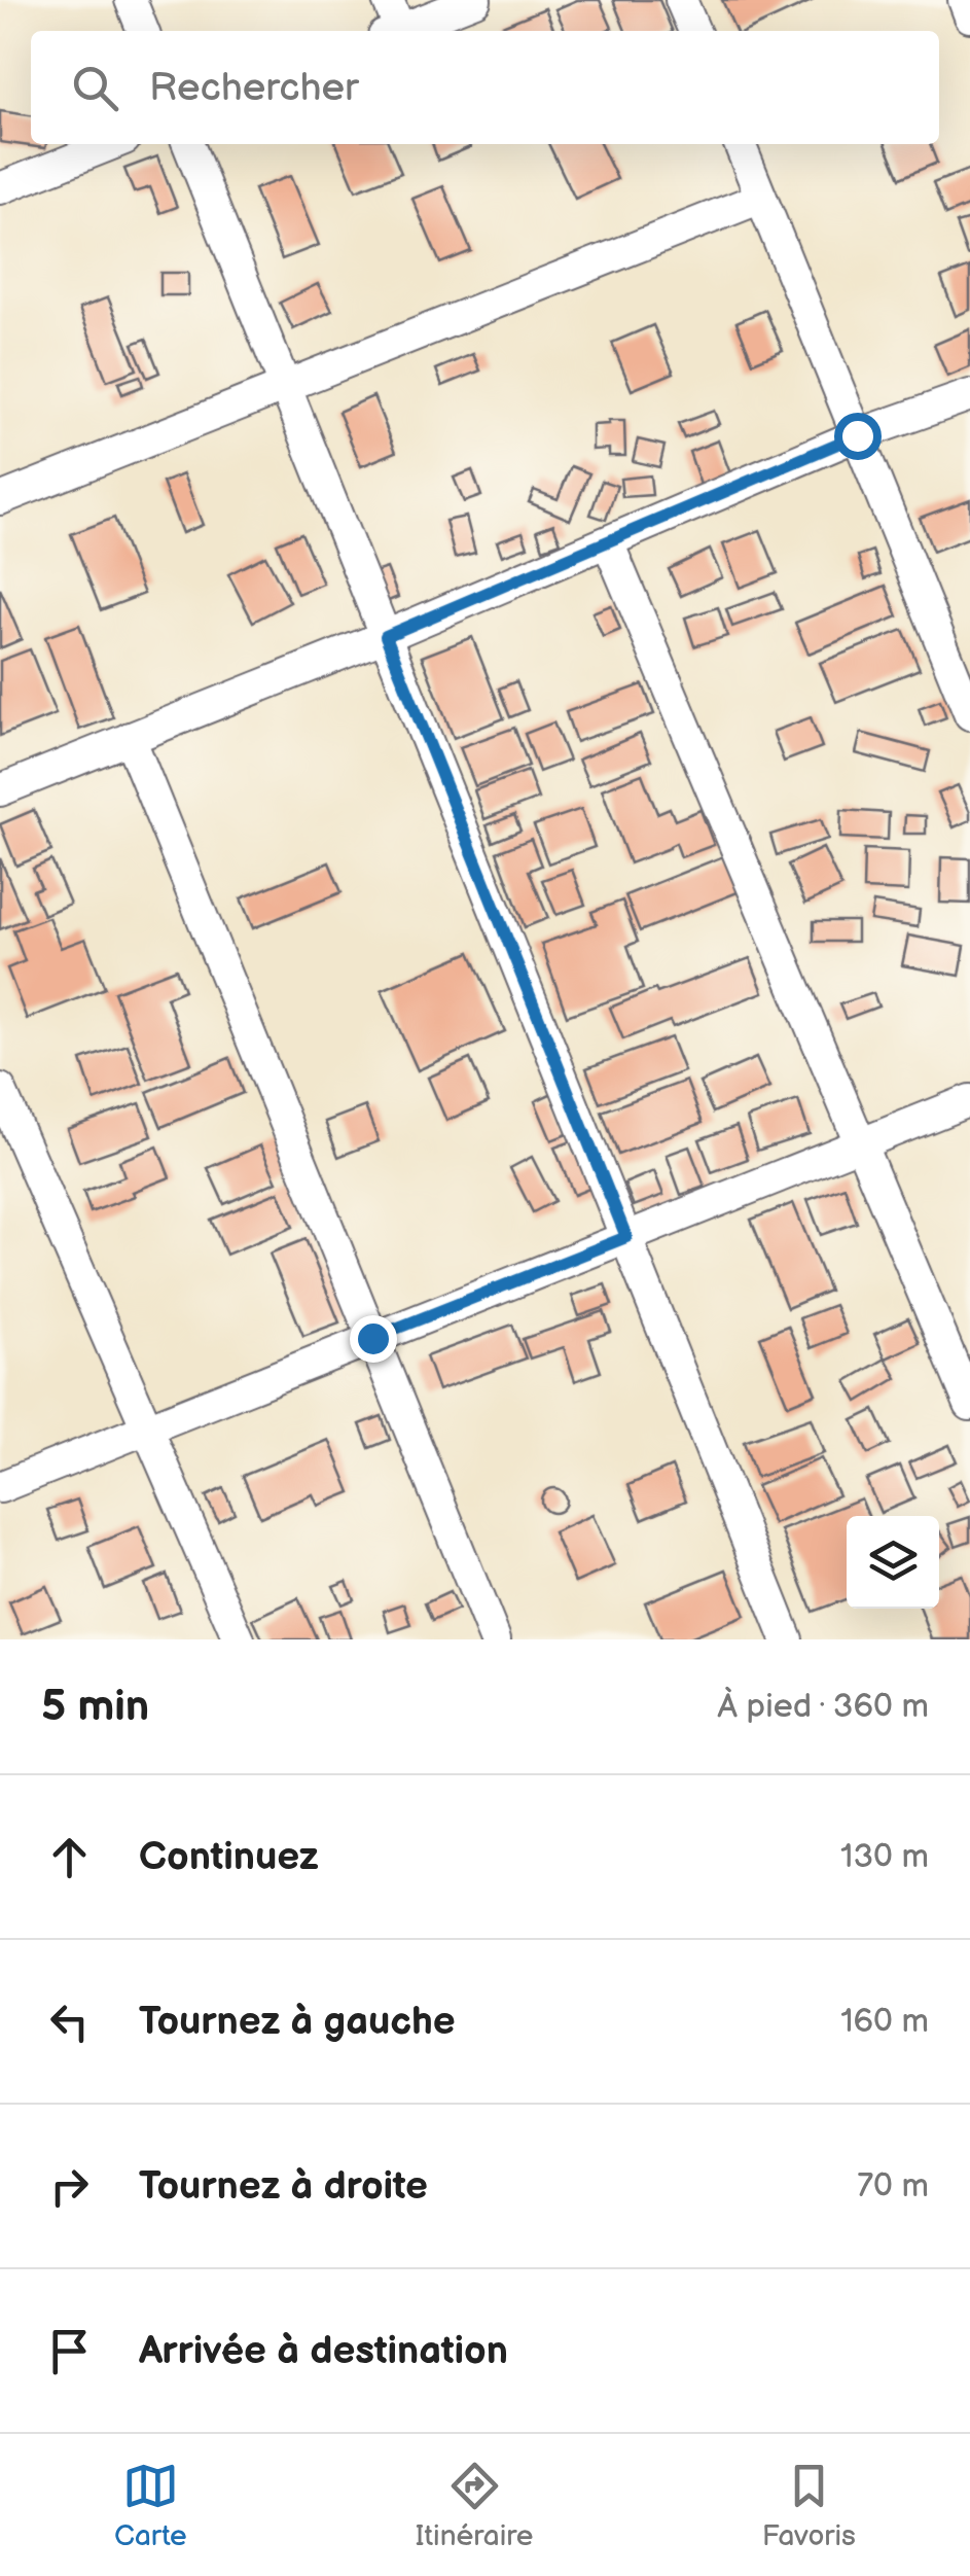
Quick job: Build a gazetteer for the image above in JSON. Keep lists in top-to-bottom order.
{
  "page": {
    "search": "Rechercher",
    "heading": ["5 min", "À pied · 360 m"],
    "list": [
      ["Continuez", "130 m"],
      ["Tournez à gauche", "160 m"],
      ["Tournez à droite", "70 m"],
      "Arrivée à destination"
    ],
    "nav": ["Carte", "Itinéraire", "Favoris"]
  }
}
